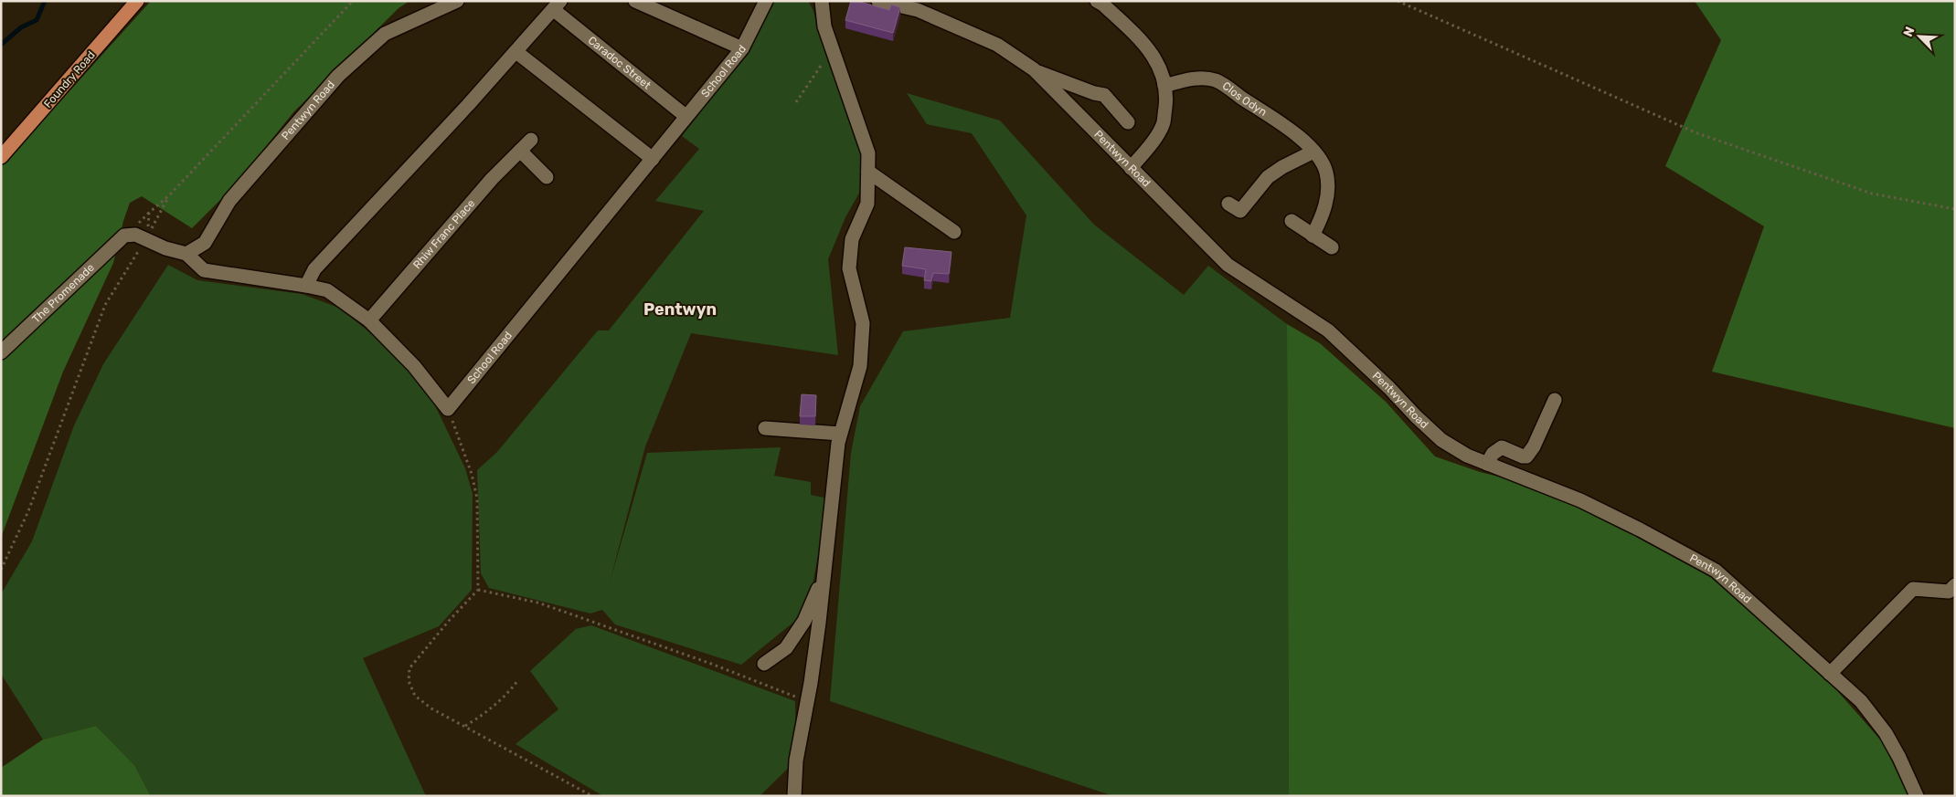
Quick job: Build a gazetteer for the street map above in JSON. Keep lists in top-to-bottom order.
{
  "streets": {
    "main road": ["Foundry Road"],
    "street": [
      "Caradoc Street",
      "School Road",
      "Clos Odyn",
      "Pentwyn Road",
      "Rhiw Franc Place",
      "The Promenade"
    ]
  },
  "crossings": [
    ["Caradoc Street", "School Road"]
  ],
  "districts": ["Pentwyn"],
  "north": "top left"
}
